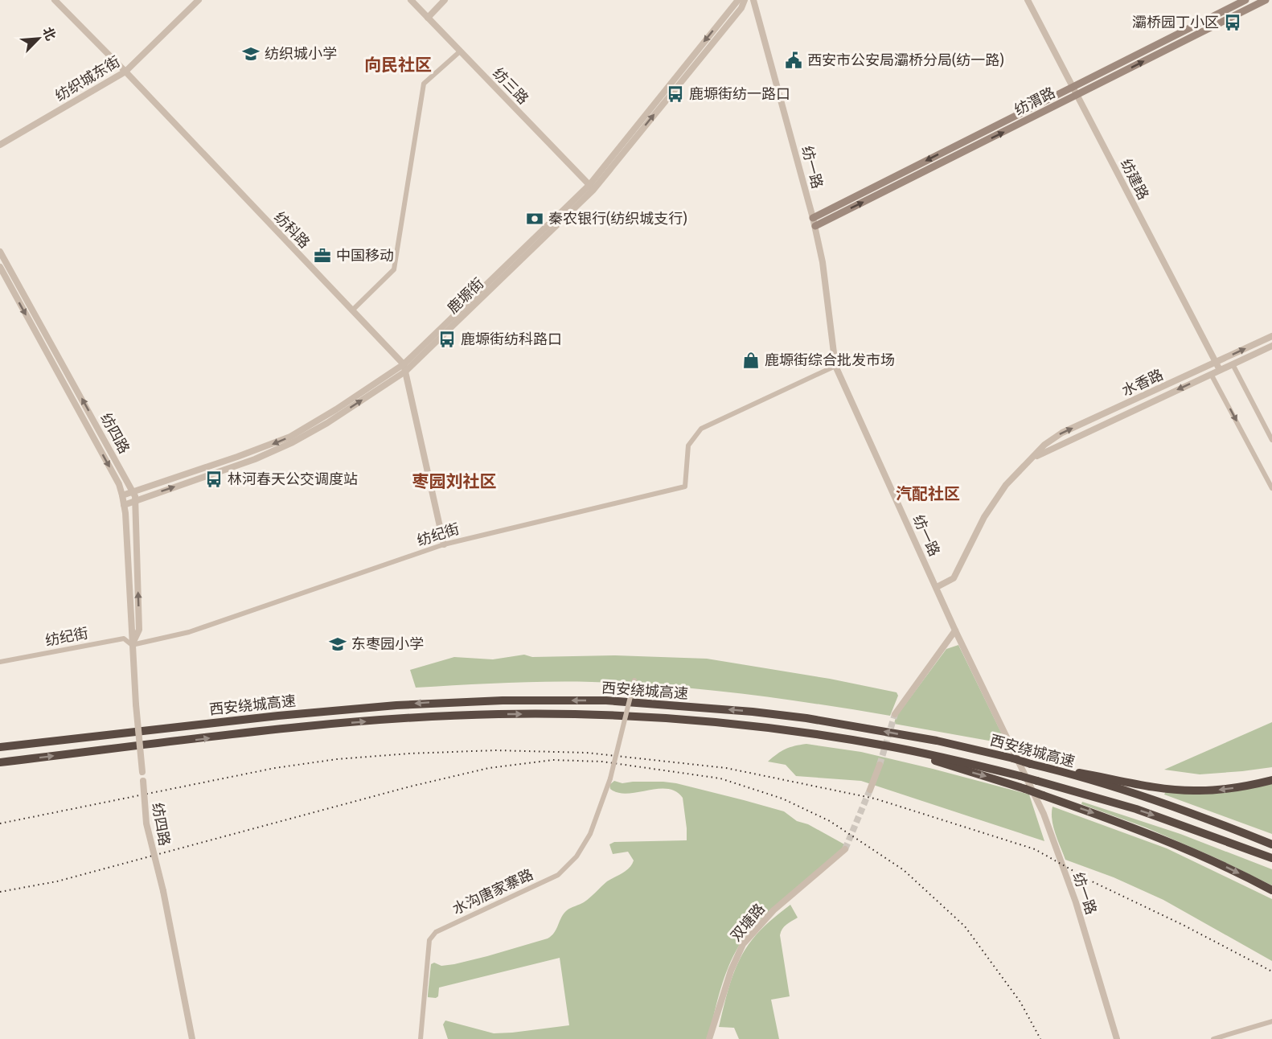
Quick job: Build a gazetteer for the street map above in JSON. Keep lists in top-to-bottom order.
{
  "streets": {
    "highway": ["西安绕城高速"],
    "main road": ["纺渭路"],
    "street": [
      "纺织城东街",
      "纺三路",
      "纺一路",
      "纺建路",
      "纺科路",
      "鹿塬街",
      "水香路",
      "纺四路",
      "纺纪街",
      "水沟唐家寨路",
      "双塘路"
    ]
  },
  "crossings": [
    ["纺织城东街", "纺科路"],
    ["纺三路", "鹿塬街"],
    ["纺渭路", "纺一路"],
    ["纺渭路", "纺建路"],
    ["纺一路", "水香路"],
    ["纺一路", "纺纪街"],
    ["纺建路", "水香路"],
    ["纺科路", "鹿塬街"],
    ["鹿塬街", "纺四路"],
    ["纺四路", "纺纪街"]
  ],
  "districts": ["向民社区", "枣园刘社区", "汽配社区"],
  "places": {
    "bus stop": [
      "灞桥园丁小区",
      "鹿塬街纺一路口",
      "鹿塬街纺科路口",
      "林河春天公交调度站"
    ],
    "school or university": ["纺织城小学", "东枣园小学"],
    "public building": ["西安市公安局灞桥分局(纺一路)"],
    "bank": ["秦农银行(纺织城支行)"],
    "office": ["中国移动"],
    "shop": ["鹿塬街综合批发市场"]
  },
  "north": "top right"
}
